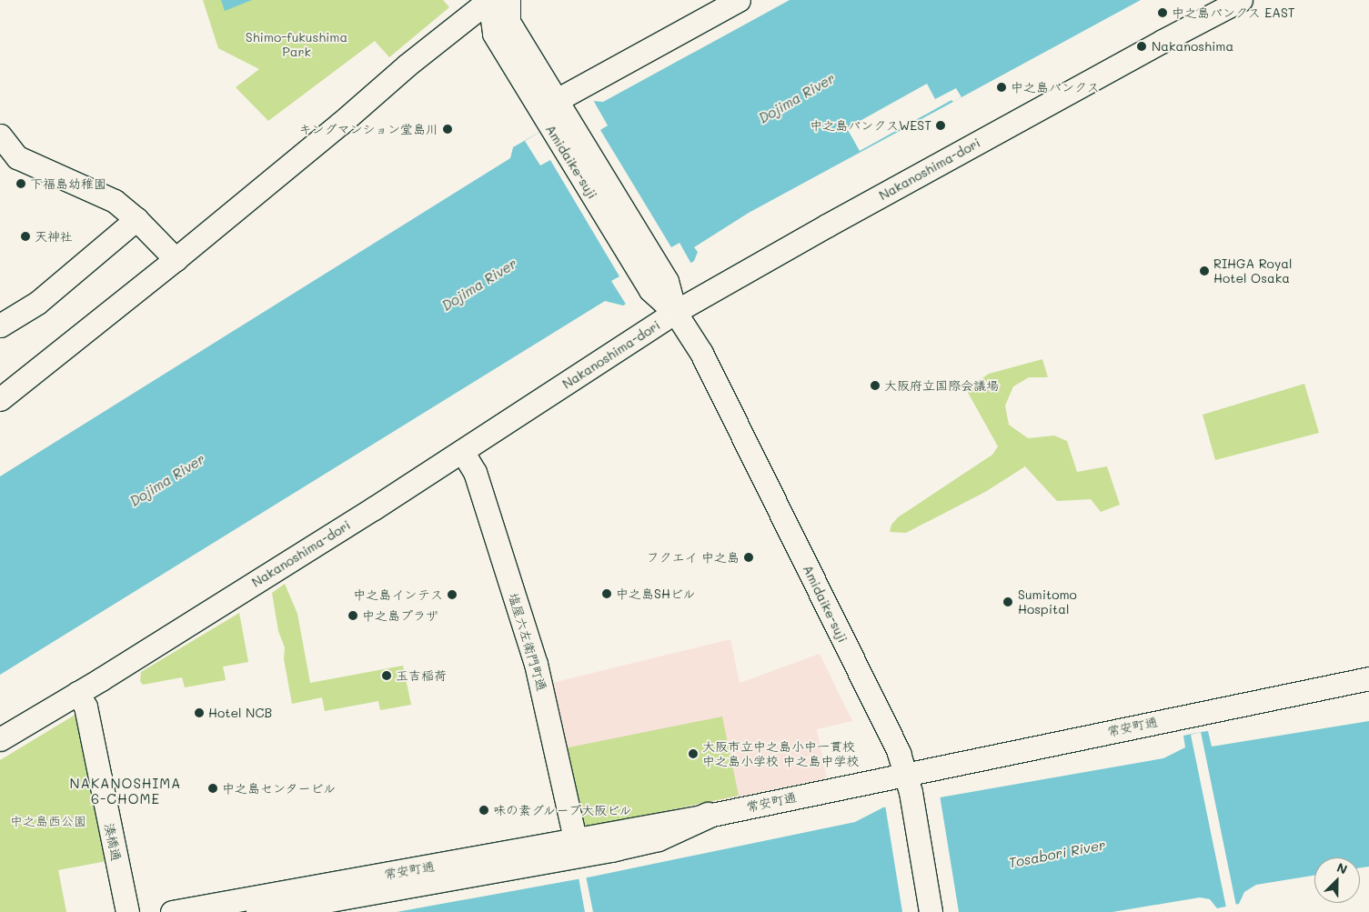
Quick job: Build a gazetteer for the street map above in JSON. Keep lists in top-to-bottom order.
{
  "streets": {
    "street": [
      "Amidaike-suji",
      "Nakanoshima-dori",
      "塩屋六左衛門町通",
      "常安町通",
      "湊橋通"
    ]
  },
  "crossings": [
    ["Amidaike-suji", "Nakanoshima-dori"],
    ["Amidaike-suji", "常安町通"],
    ["Nakanoshima-dori", "塩屋六左衛門町通"],
    ["Nakanoshima-dori", "湊橋通"],
    ["塩屋六左衛門町通", "常安町通"]
  ],
  "districts": ["NAKANOSHIMA 6-CHOME"],
  "water": ["Dojima River", "Tosabori River"],
  "parks": ["Shimo-fukushima Park", "中之島西公園"],
  "places": [
    "中之島バンクス EAST",
    "Nakanoshima",
    "中之島バンクス",
    "中之島バンクスWEST",
    "キングマンション堂島川",
    "下福島幼稚園",
    "天神社",
    "RIHGA Royal Hotel Osaka",
    "大阪府立国際会議場",
    "フクエイ 中之島",
    "中之島SHビル",
    "中之島インテス",
    "Sumitomo Hospital",
    "中之島プラザ",
    "玉吉稲荷",
    "Hotel NCB",
    "大阪市立中之島小中一貫校 中之島小学校 中之島中学校",
    "中之島センタービル",
    "味の素グループ大阪ビル"
  ],
  "north": "top right"
}
